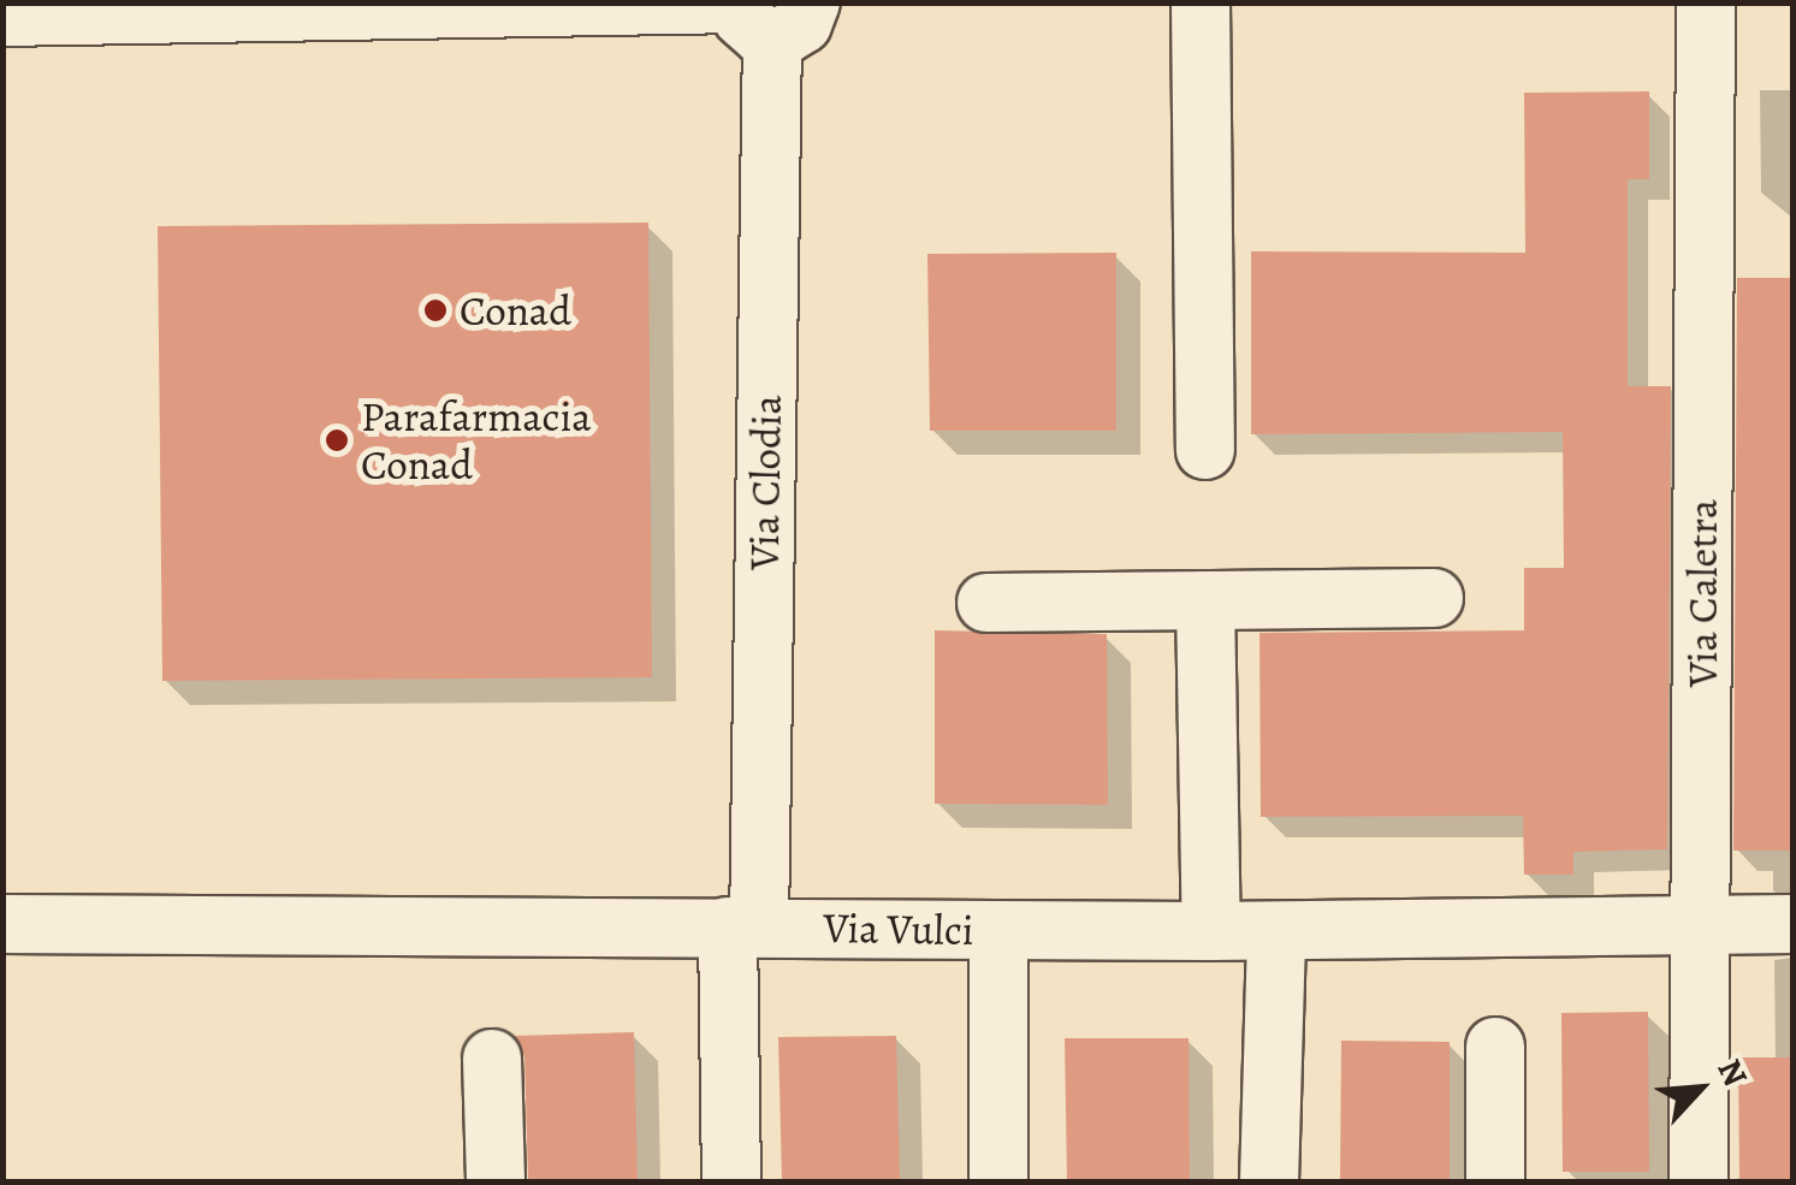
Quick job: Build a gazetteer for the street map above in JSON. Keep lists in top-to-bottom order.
{
  "streets": {
    "street": ["Via Clodia", "Via Caletra", "Via Vulci"]
  },
  "crossings": [
    ["Via Clodia", "Via Vulci"],
    ["Via Caletra", "Via Vulci"]
  ],
  "places": ["Conad", "Parafarmacia Conad"],
  "north": "top right"
}
